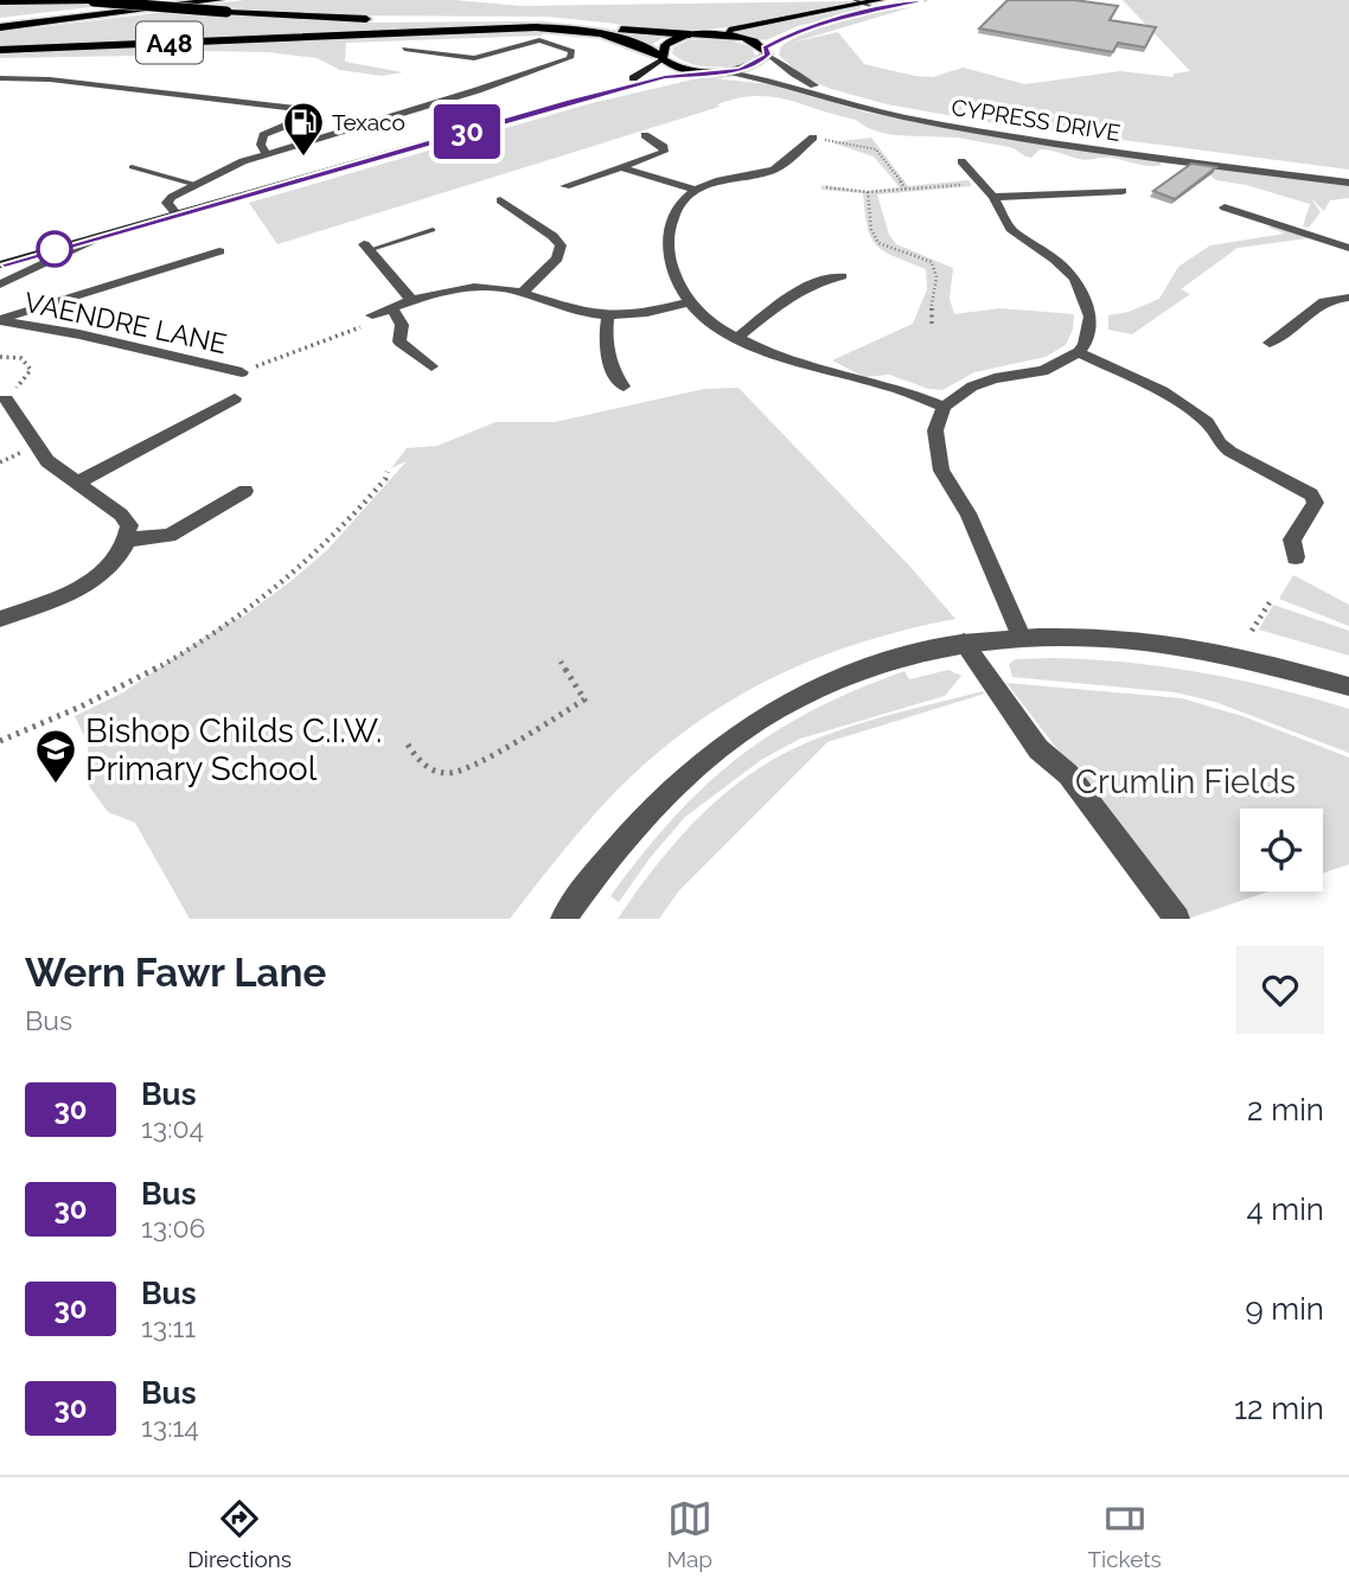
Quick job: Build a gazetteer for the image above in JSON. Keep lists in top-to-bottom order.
{
  "streets": {
    "highway": ["A48"],
    "street": ["CYPRESS DRIVE", "VAENDRE LANE"]
  },
  "parks": ["Crumlin Fields"],
  "places": {
    "fuel station": ["Texaco"],
    "school or university": ["Bishop Childs C.I.W. Primary School"]
  },
  "lines": ["bus line 30"],
  "page": {
    "on_map": "30",
    "heading": ["Wern Fawr Lane", "Bus"],
    "list": [
      {
        "mark": "30",
        "name": "Bus",
        "note": "13:04",
        "value": "2 min"
      },
      {
        "mark": "30",
        "name": "Bus",
        "note": "13:06",
        "value": "4 min"
      },
      {
        "mark": "30",
        "name": "Bus",
        "note": "13:11",
        "value": "9 min"
      },
      {
        "mark": "30",
        "name": "Bus",
        "note": "13:14",
        "value": "12 min"
      }
    ],
    "tabs": ["Directions", "Map", "Tickets"]
  }
}
